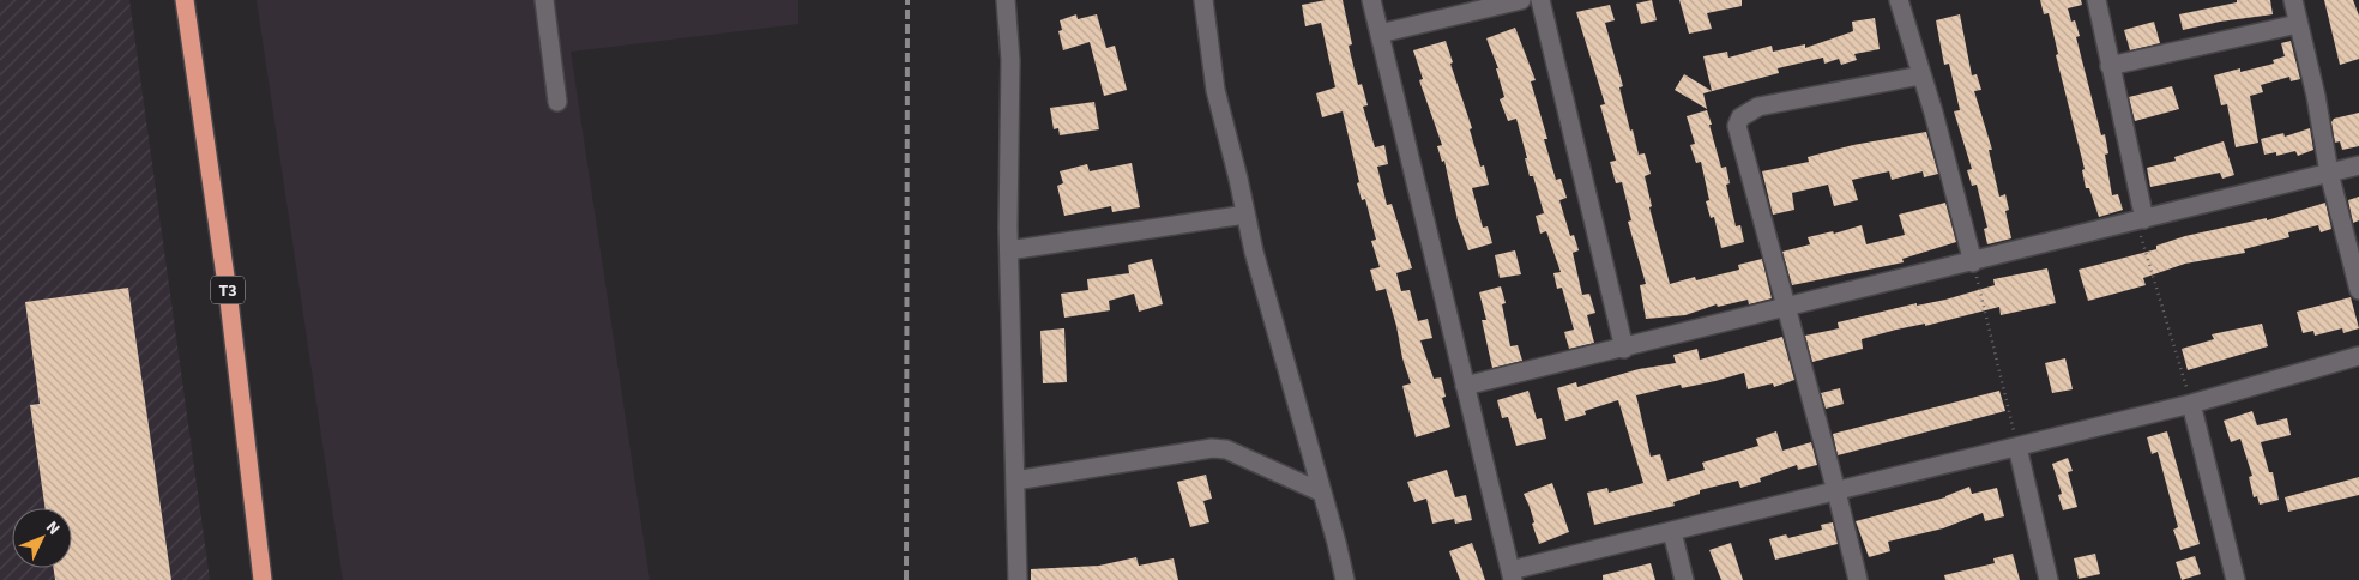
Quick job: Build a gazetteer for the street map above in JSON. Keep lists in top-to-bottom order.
{
  "streets": {
    "highway": ["T3"]
  },
  "north": "top right"
}
